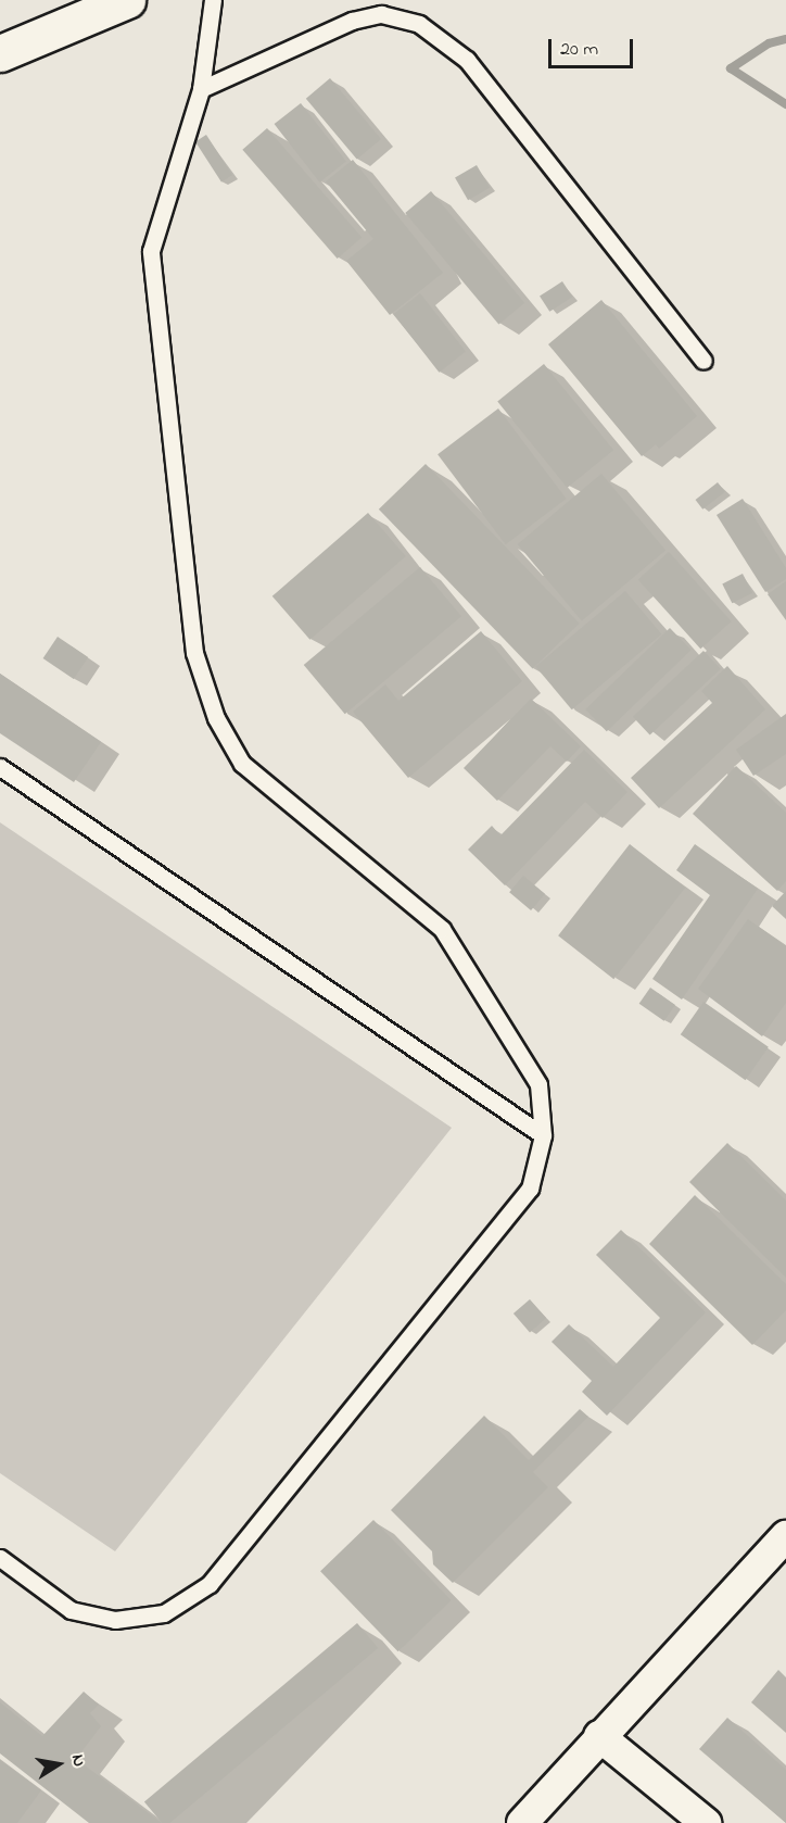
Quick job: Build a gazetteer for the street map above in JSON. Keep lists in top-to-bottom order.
{
  "scale_bar": "20 m",
  "north": "right"
}
